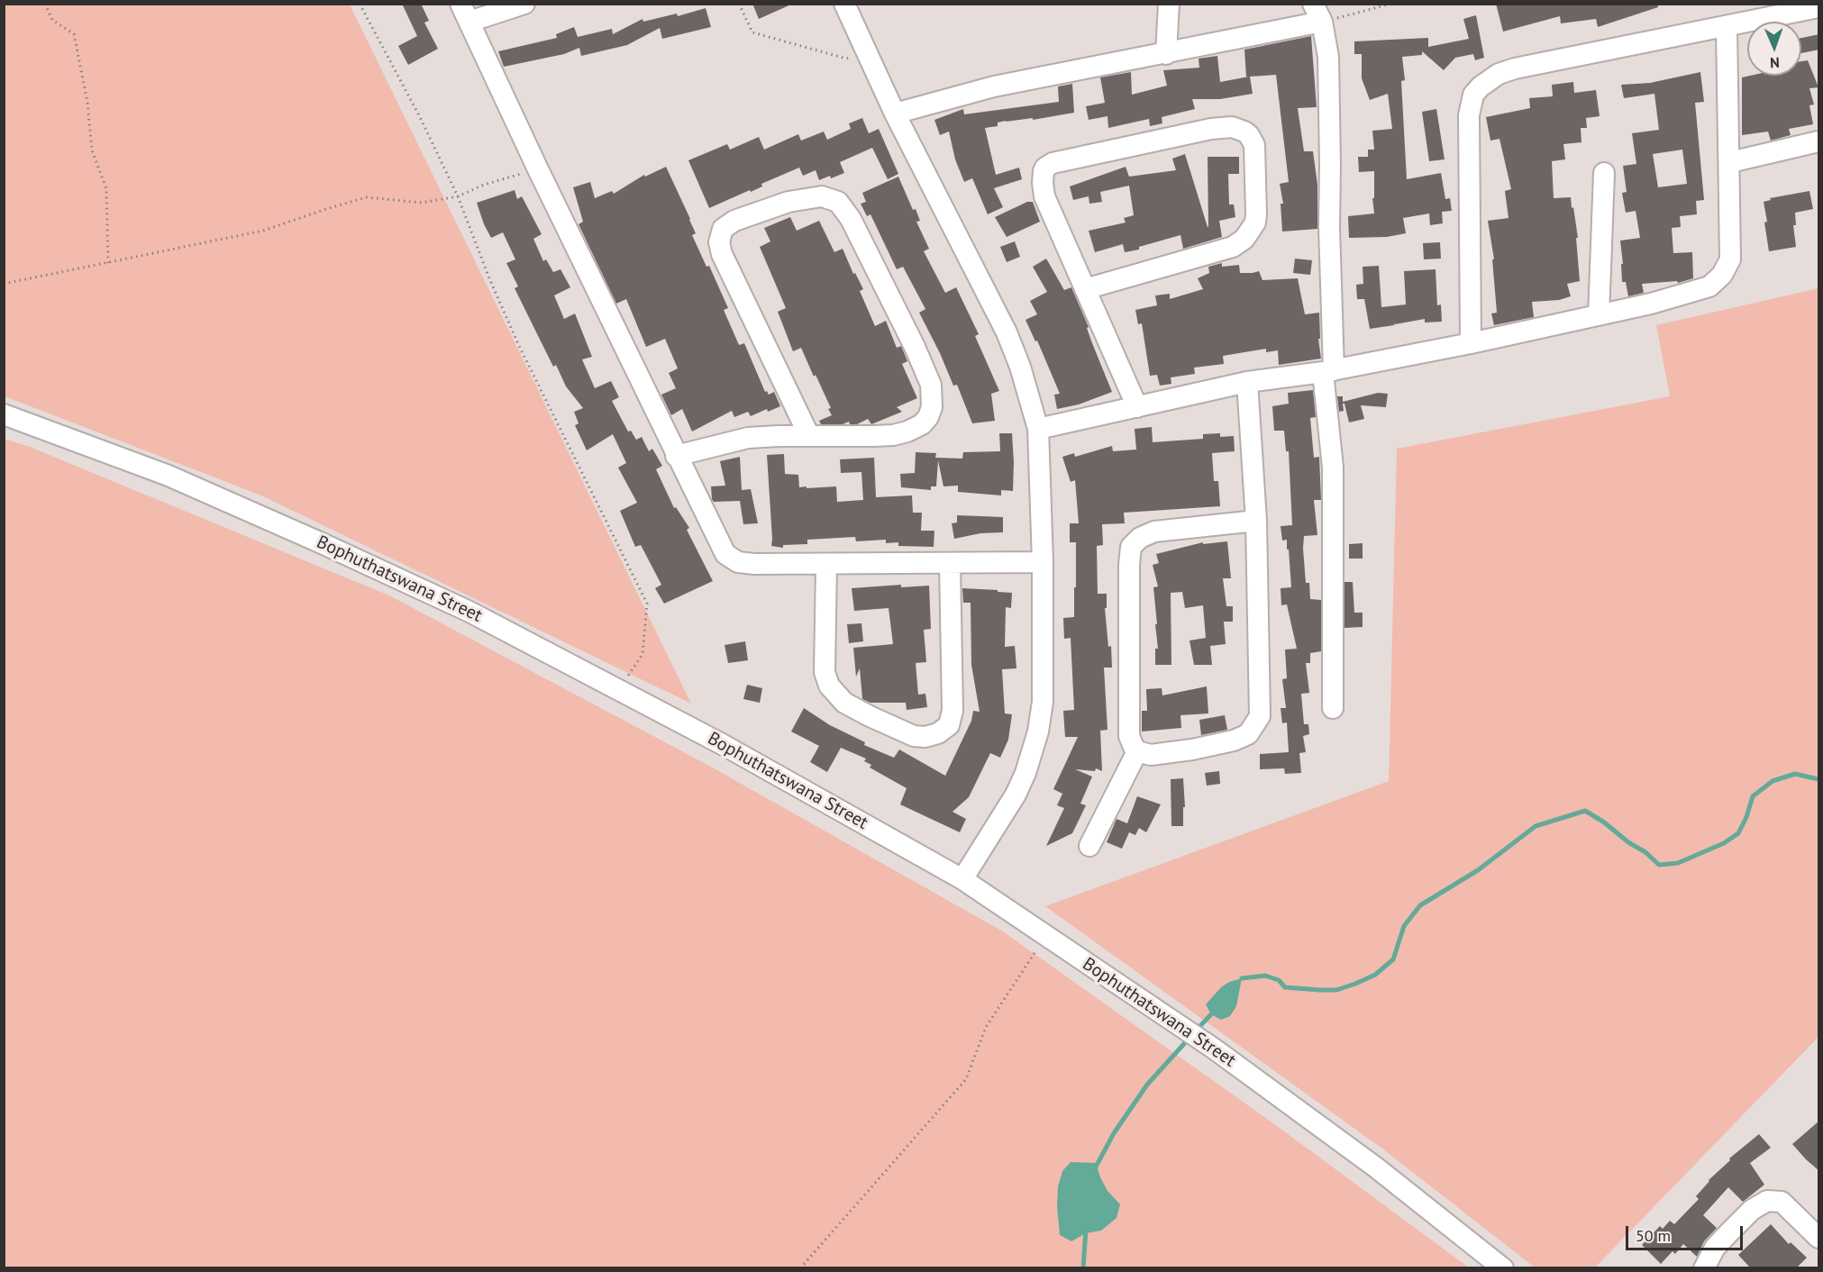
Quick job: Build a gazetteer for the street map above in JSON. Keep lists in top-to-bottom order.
{
  "streets": {
    "street": ["Bophuthatswana Street"]
  },
  "scale_bar": "50 m",
  "north": "bottom"
}
